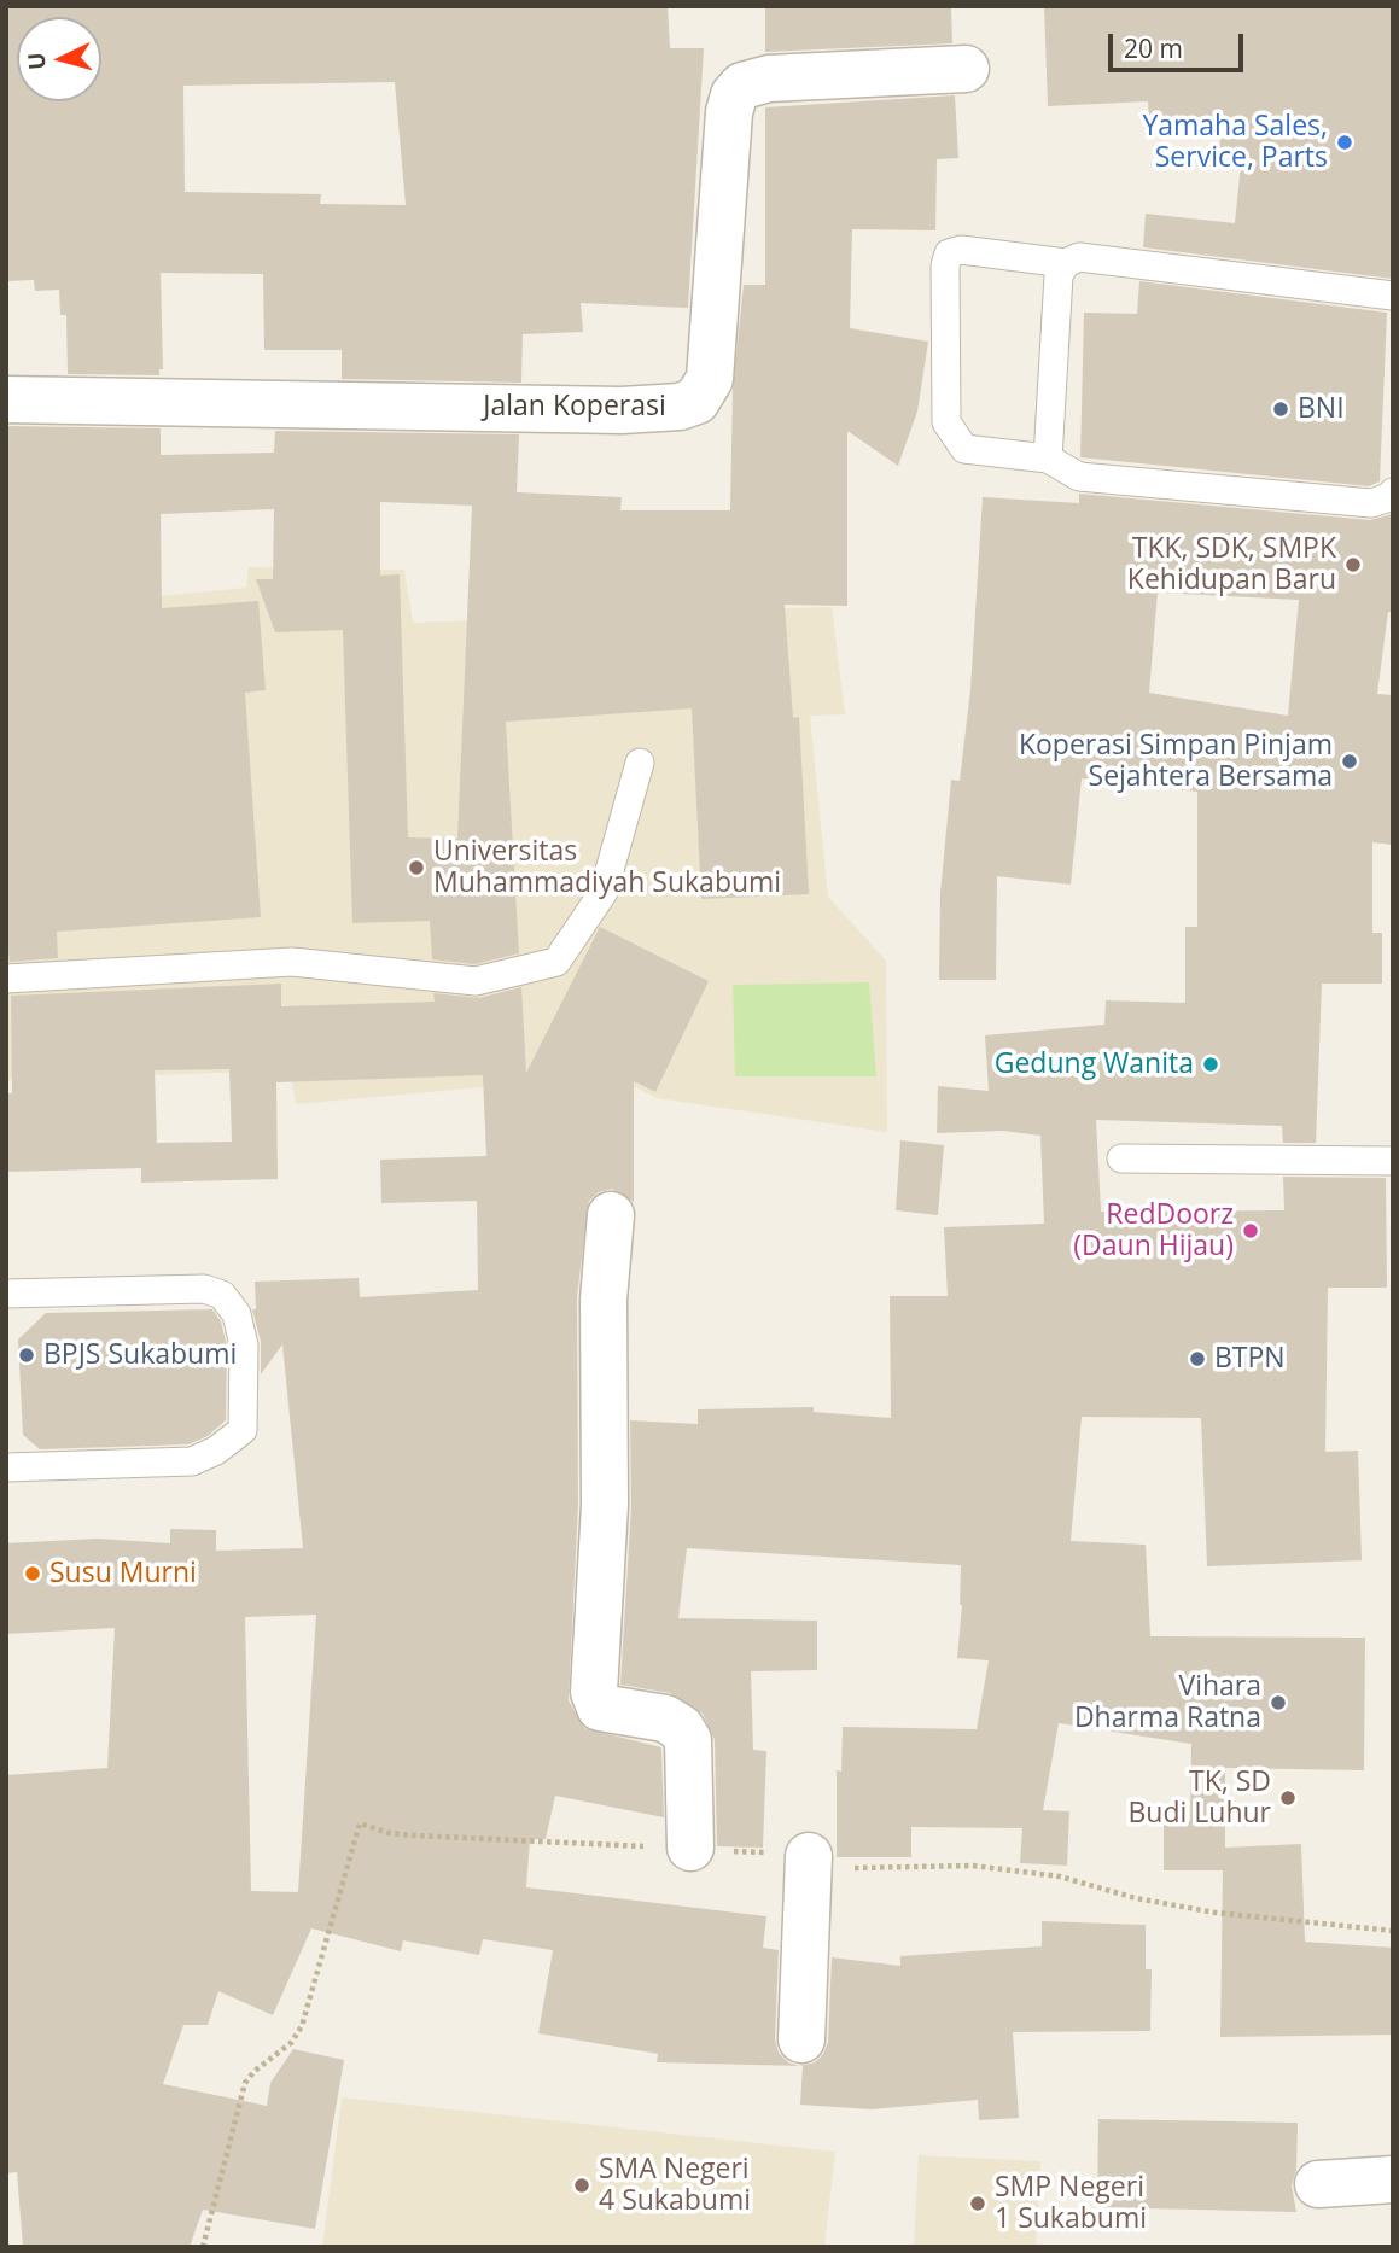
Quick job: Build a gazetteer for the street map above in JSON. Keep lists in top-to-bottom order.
{
  "streets": {
    "street": ["Jalan Koperasi"]
  },
  "places": [
    "Yamaha Sales, Service, Parts",
    "BNI",
    "TKK, SDK, SMPK Kehidupan Baru",
    "Koperasi Simpan Pinjam Sejahtera Bersama",
    "Universitas Muhammadiyah Sukabumi",
    "Gedung Wanita",
    "RedDoorz (Daun Hijau)",
    "BPJS Sukabumi",
    "BTPN",
    "Susu Murni",
    "Vihara Dharma Ratna",
    "TK, SD Budi Luhur",
    "SMA Negeri 4 Sukabumi",
    "SMP Negeri 1 Sukabumi"
  ],
  "scale_bar": "20 m",
  "north": "left"
}
